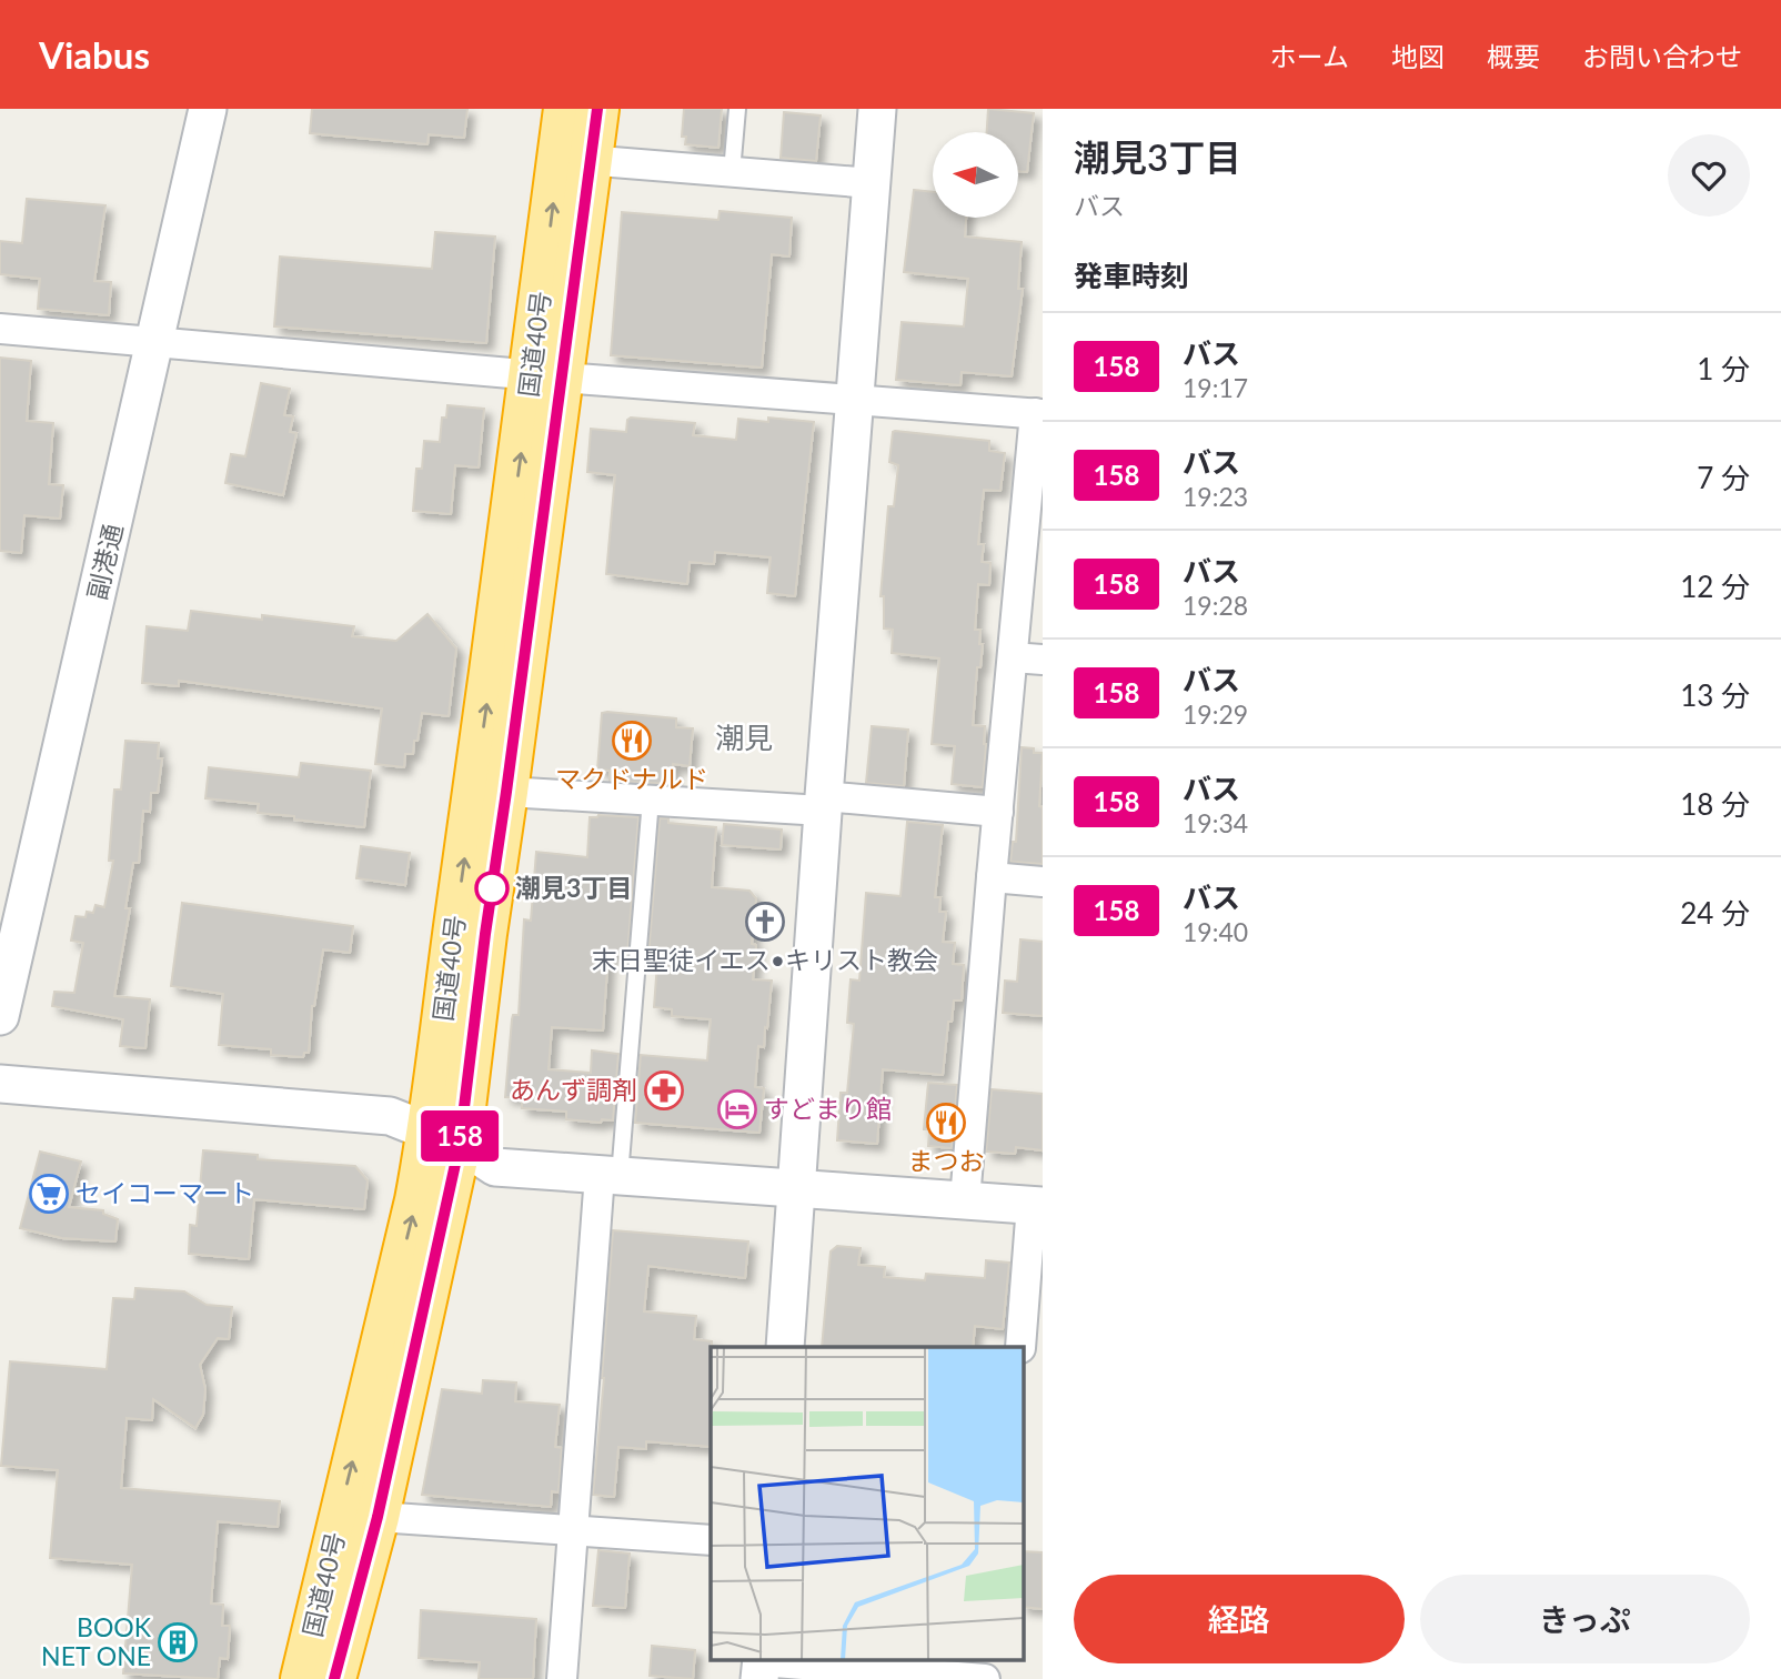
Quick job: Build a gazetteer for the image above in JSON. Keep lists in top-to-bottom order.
{
  "streets": {
    "highway": ["国道40号"],
    "street": ["副港通"]
  },
  "districts": ["潮見"],
  "places": {
    "restaurant": ["マクドナルド", "まつお"],
    "other": ["潮見3丁目"],
    "church": ["末日聖徒イエス•キリスト教会"],
    "pharmacy": ["あんず調剤"],
    "hotel": ["すどまり館"],
    "supermarket": ["セイコーマート"],
    "building": ["BOOK NET ONE"]
  },
  "lines": ["bus line 158"],
  "north": "left",
  "page": {
    "header": "Viabus",
    "nav": [
      "ホーム",
      "地図",
      "概要",
      "お問い合わせ"
    ],
    "on_map": "158",
    "heading": [
      ["潮見3丁目", "バス"],
      "発車時刻"
    ],
    "list": [
      {
        "mark": "158",
        "name": "バス",
        "note": "19:17",
        "value": "1 分"
      },
      {
        "mark": "158",
        "name": "バス",
        "note": "19:23",
        "value": "7 分"
      },
      {
        "mark": "158",
        "name": "バス",
        "note": "19:28",
        "value": "12 分"
      },
      {
        "mark": "158",
        "name": "バス",
        "note": "19:29",
        "value": "13 分"
      },
      {
        "mark": "158",
        "name": "バス",
        "note": "19:34",
        "value": "18 分"
      },
      {
        "mark": "158",
        "name": "バス",
        "note": "19:40",
        "value": "24 分"
      }
    ],
    "buttons": ["経路", "きっぷ"]
  }
}
